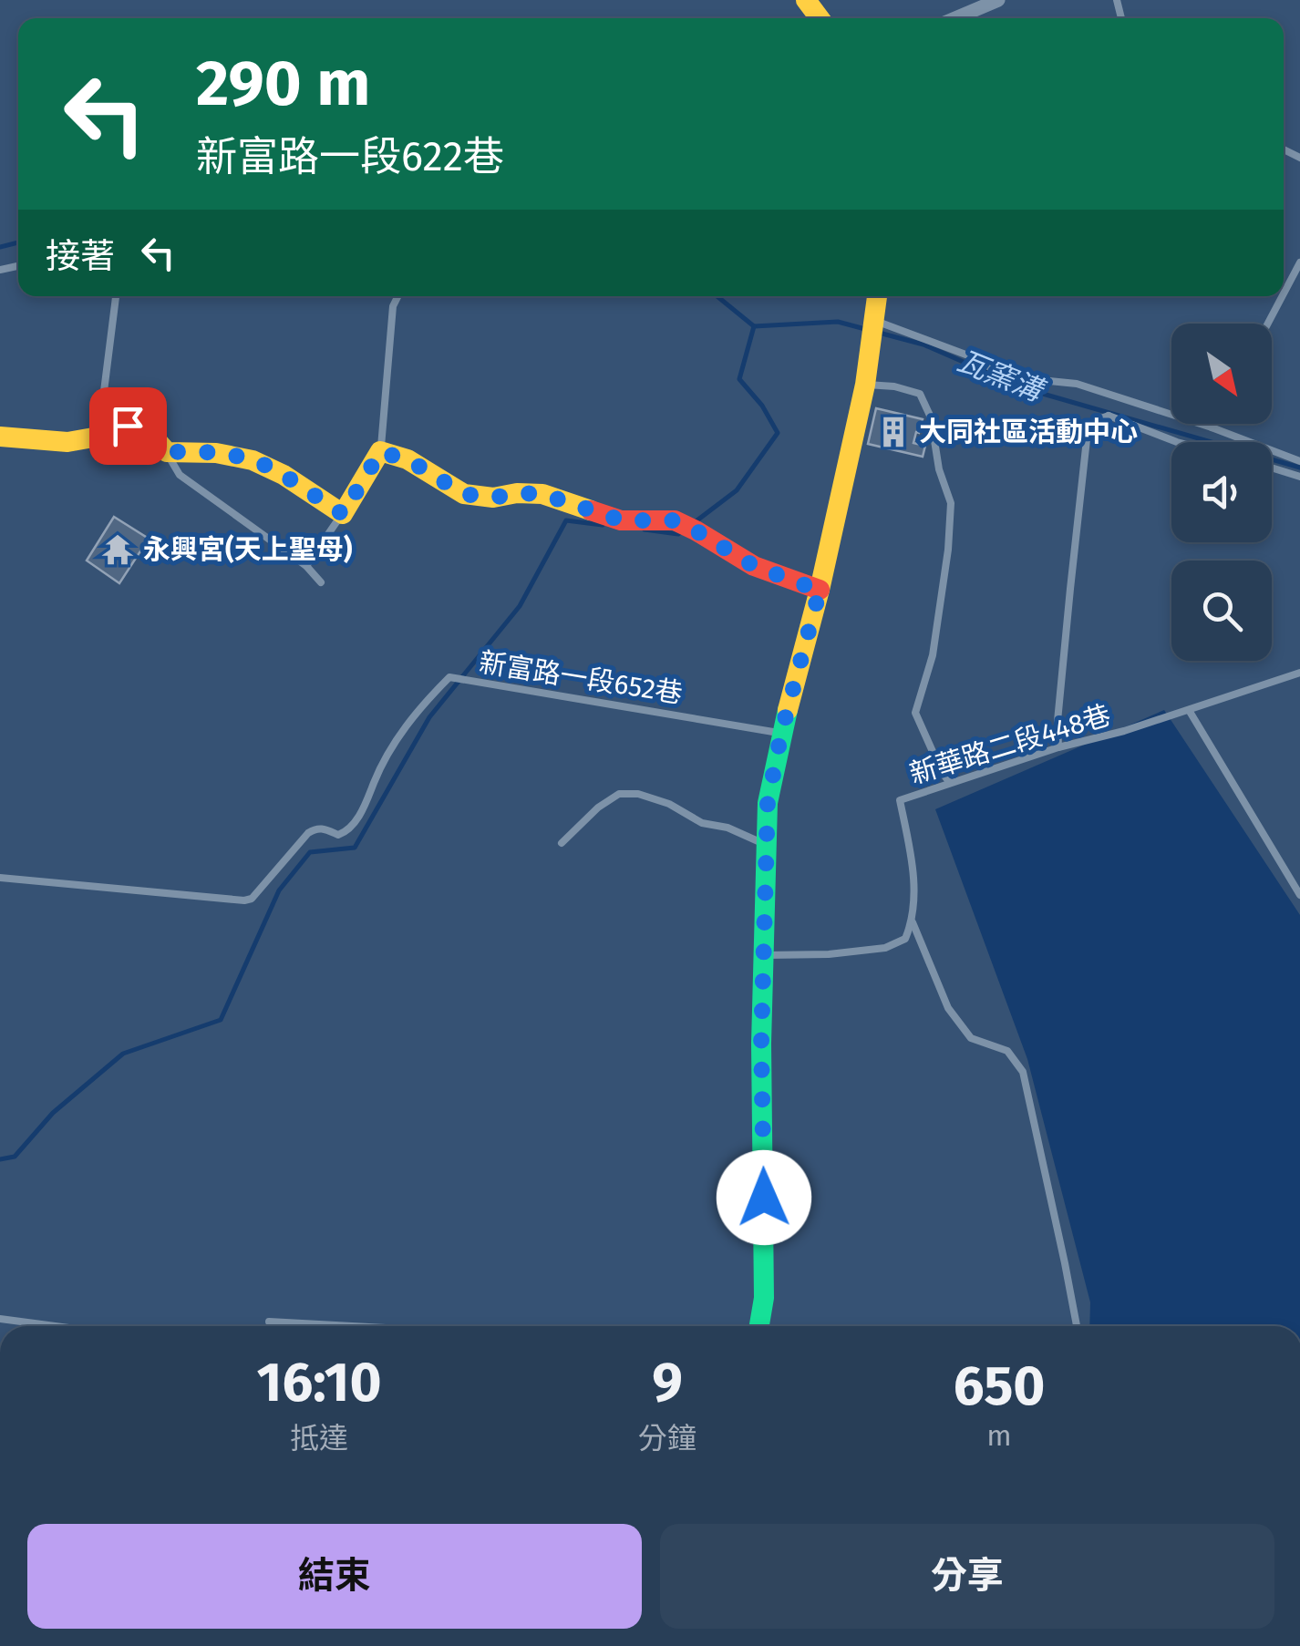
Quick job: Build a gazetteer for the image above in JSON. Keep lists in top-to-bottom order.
{
  "streets": {
    "lane": ["新富路一段652巷", "新華路二段448巷"]
  },
  "water": ["瓦窯溝"],
  "places": {
    "building": ["大同社區活動中心"],
    "temple": ["永興宮(天上聖母)"]
  },
  "north": "bottom right",
  "page": {
    "turn": ["290 m", "新富路一段622巷"],
    "then": "接著",
    "eta": [
      "16:10",
      "抵達",
      "9",
      "分鐘",
      "650",
      "m"
    ],
    "buttons": ["結束", "分享"]
  }
}
